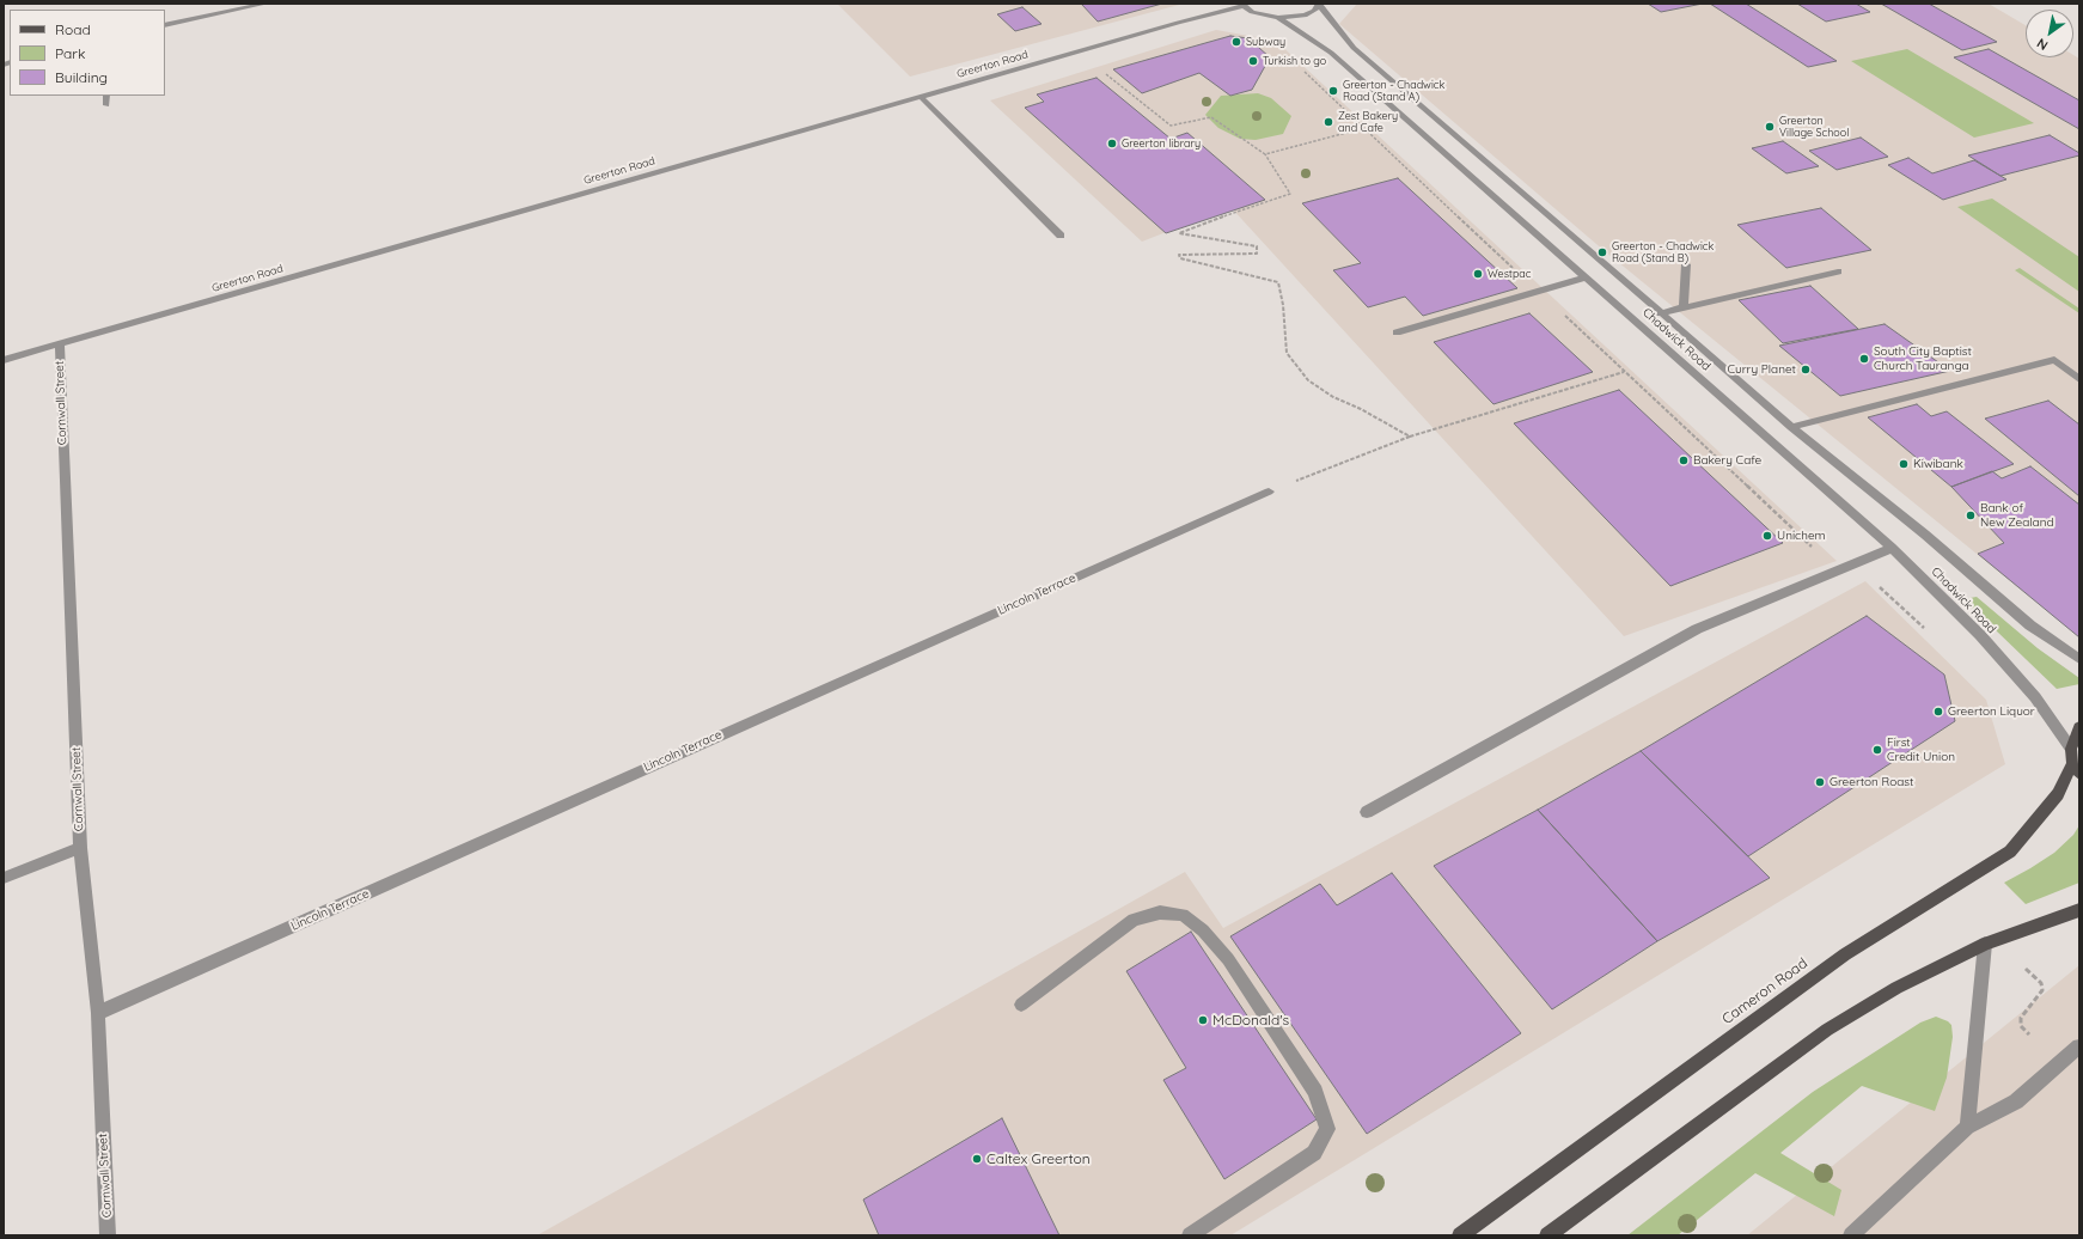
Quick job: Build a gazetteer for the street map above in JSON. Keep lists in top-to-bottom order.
{
  "streets": {
    "main road": ["Cameron Road"],
    "street": [
      "Greerton Road",
      "Chadwick Road",
      "Cornwall Street",
      "Lincoln Terrace"
    ]
  },
  "crossings": [
    ["Greerton Road", "Chadwick Road"],
    ["Greerton Road", "Cornwall Street"],
    ["Chadwick Road", "Cameron Road"],
    ["Cornwall Street", "Lincoln Terrace"]
  ],
  "places": [
    "Subway",
    "Turkish to go",
    "Greerton - Chadwick Road (Stand A)",
    "Zest Bakery and Cafe",
    "Greerton Village School",
    "Greerton library",
    "Greerton - Chadwick Road (Stand B)",
    "Westpac",
    "South City Baptist Church Tauranga",
    "Curry Planet",
    "Bakery Cafe",
    "Kiwibank",
    "Bank of New Zealand",
    "Unichem",
    "Greerton Liquor",
    "First Credit Union",
    "Greerton Roast",
    "McDonald's",
    "Caltex Greerton"
  ],
  "legend": ["Road", "Park", "Building"],
  "north": "bottom left"
}
